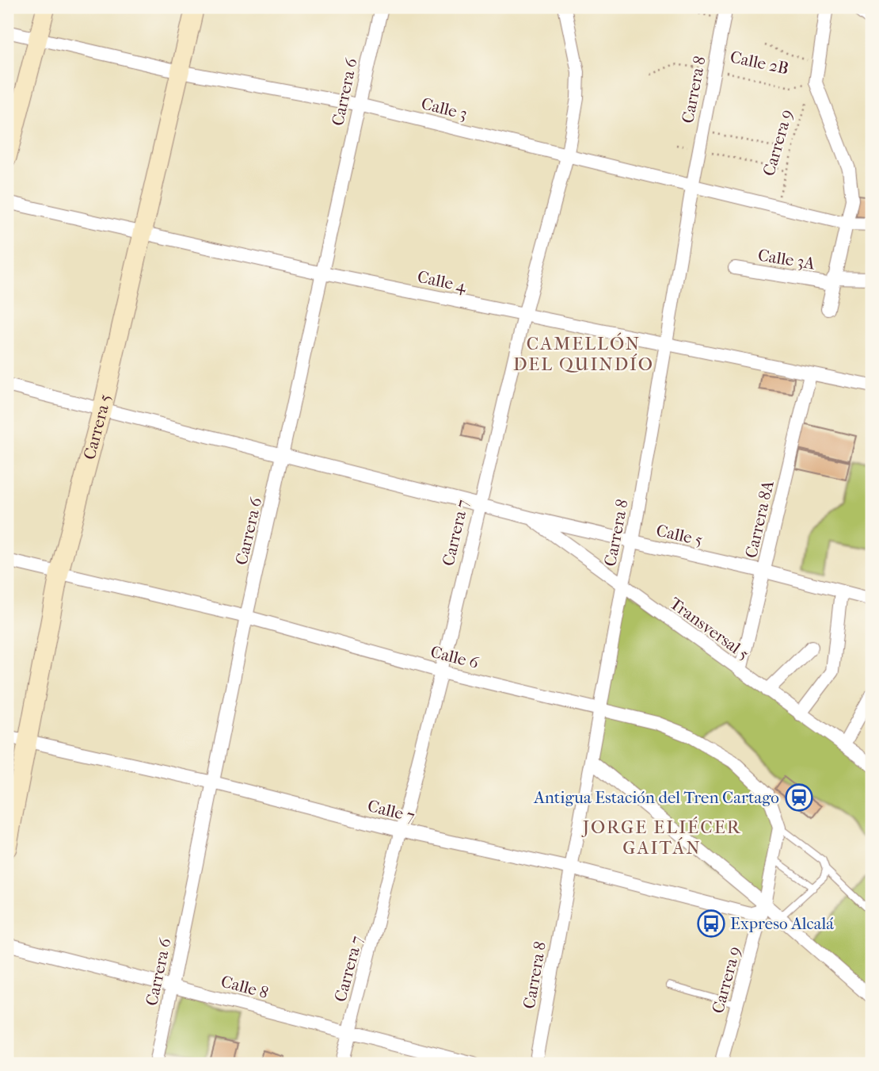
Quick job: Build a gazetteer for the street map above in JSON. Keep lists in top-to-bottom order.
{
  "streets": {
    "main road": ["Carrera 5"],
    "street": [
      "Carrera 8",
      "Carrera 6",
      "Calle 3",
      "Carrera 9",
      "Calle 3A",
      "Calle 4",
      "Carrera 8A",
      "Carrera 7",
      "Calle 5",
      "Transversal 5",
      "Calle 6",
      "Calle 7",
      "Calle 8"
    ],
    "path": ["Calle 2B"]
  },
  "crossings": [
    ["Calle 2B", "Carrera 8"],
    ["Calle 2B", "Carrera 9"],
    ["Carrera 8", "Calle 3"],
    ["Carrera 8", "Calle 4"],
    ["Carrera 8", "Calle 5"],
    ["Carrera 8", "Transversal 5"],
    ["Carrera 8", "Calle 6"],
    ["Carrera 8", "Calle 7"],
    ["Carrera 6", "Calle 3"],
    ["Carrera 6", "Calle 4"],
    ["Carrera 6", "Calle 5"],
    ["Carrera 6", "Calle 6"],
    ["Carrera 6", "Calle 7"],
    ["Carrera 6", "Calle 8"],
    ["Calle 3", "Carrera 9"],
    ["Calle 3", "Carrera 5"],
    ["Calle 3", "Carrera 7"],
    ["Carrera 9", "Calle 7"],
    ["Calle 4", "Carrera 5"],
    ["Calle 4", "Carrera 8A"],
    ["Calle 4", "Carrera 7"],
    ["Carrera 5", "Calle 5"],
    ["Carrera 5", "Calle 6"],
    ["Carrera 5", "Calle 7"],
    ["Carrera 8A", "Calle 5"],
    ["Carrera 8A", "Transversal 5"],
    ["Carrera 7", "Calle 5"],
    ["Carrera 7", "Calle 6"],
    ["Carrera 7", "Calle 7"],
    ["Carrera 7", "Calle 8"],
    ["Calle 5", "Transversal 5"]
  ],
  "districts": ["CAMELLÓN DEL QUINDÍO", "JORGE ELIÉCER GAITÁN"],
  "places": {
    "station": ["Antigua Estación del Tren Cartago"],
    "bus stop": ["Expreso Alcalá"]
  }
}
